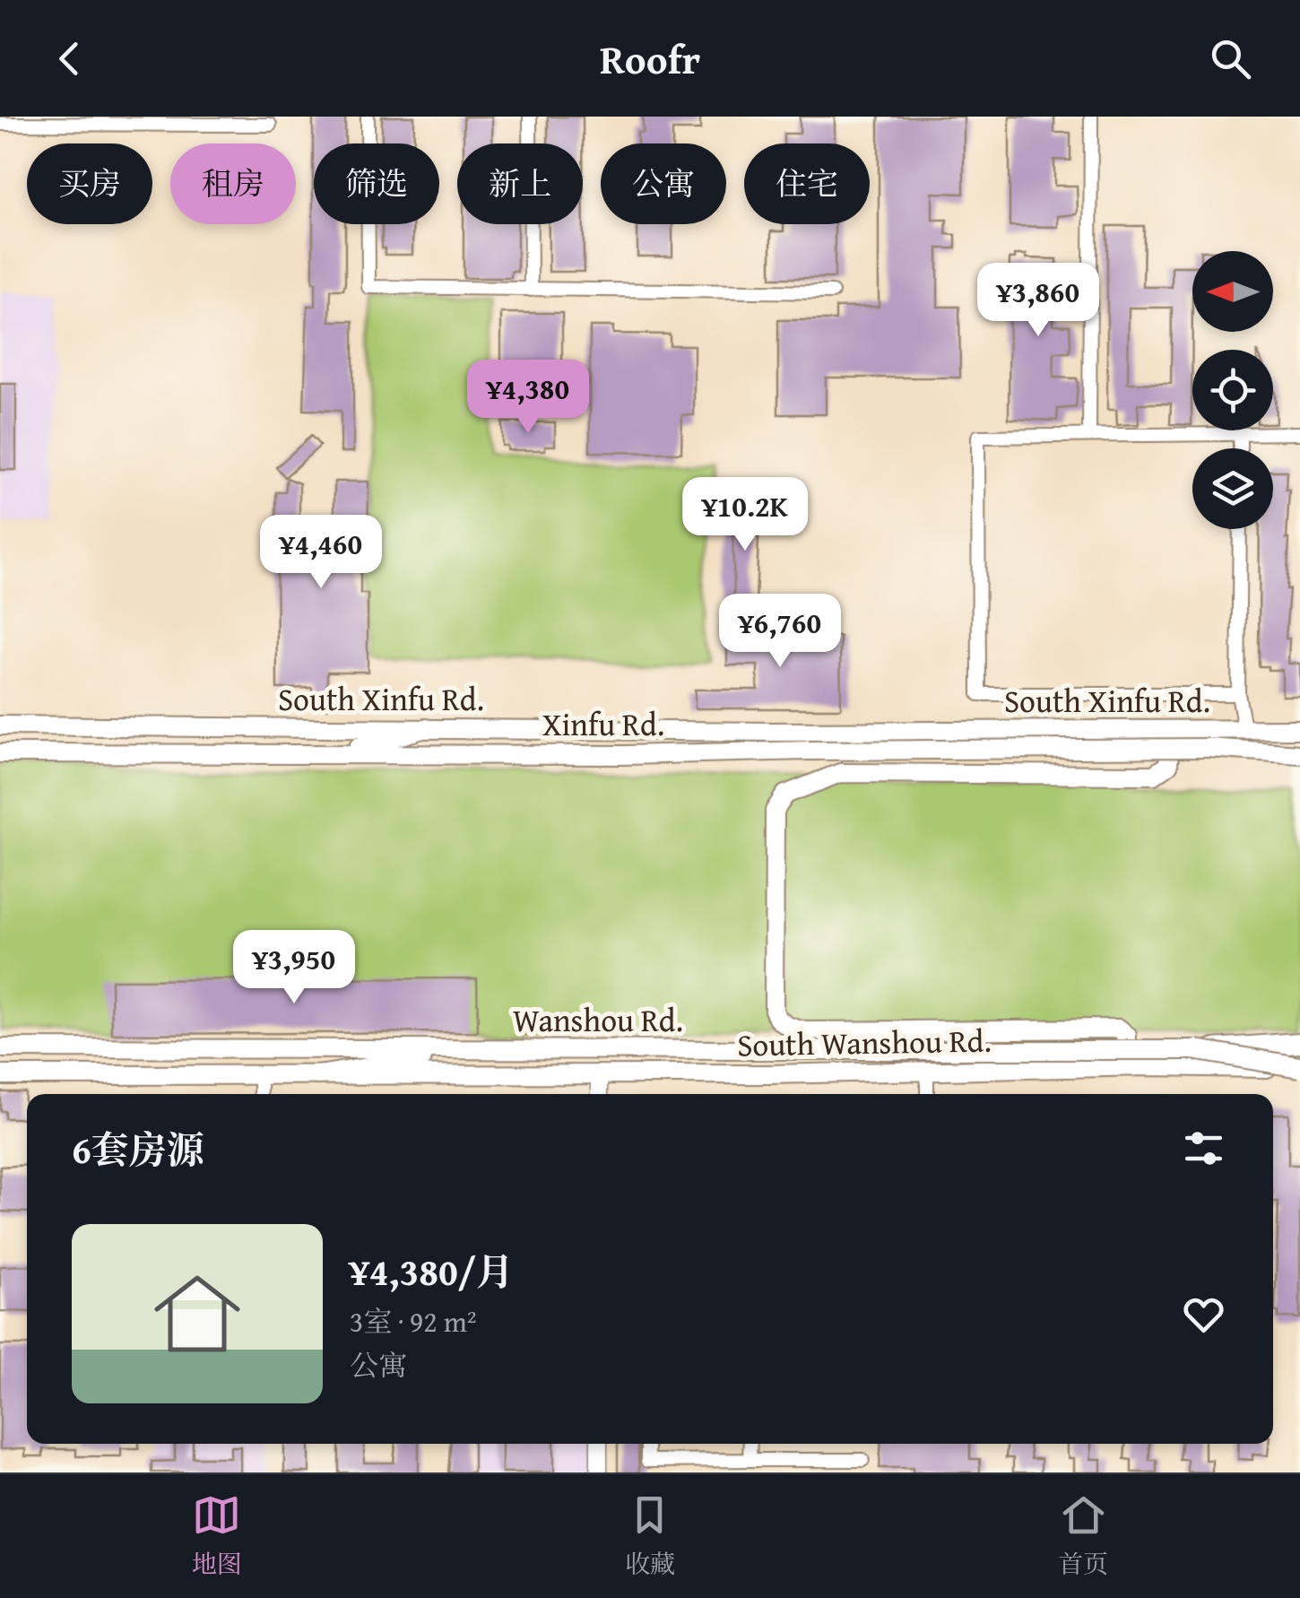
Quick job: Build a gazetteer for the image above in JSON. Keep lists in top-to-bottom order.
{
  "streets": {
    "main road": [
      "South Xinfu Rd.",
      "Xinfu Rd.",
      "Wanshou Rd.",
      "South Wanshou Rd."
    ]
  },
  "north": "left",
  "page": {
    "header": "Roofr",
    "chip": [
      "买房",
      "租房",
      "筛选",
      "新上",
      "公寓",
      "住宅"
    ],
    "price": [
      "¥3,860",
      "¥4,380",
      "¥10.2K",
      "¥4,460",
      "¥6,760",
      "¥3,950"
    ],
    "heading": "6套房源",
    "list": [
      {
        "name": "¥4,380/月",
        "note": "3室 · 92 m² · 公寓"
      }
    ],
    "tabs": ["地图", "收藏", "首页"]
  }
}
